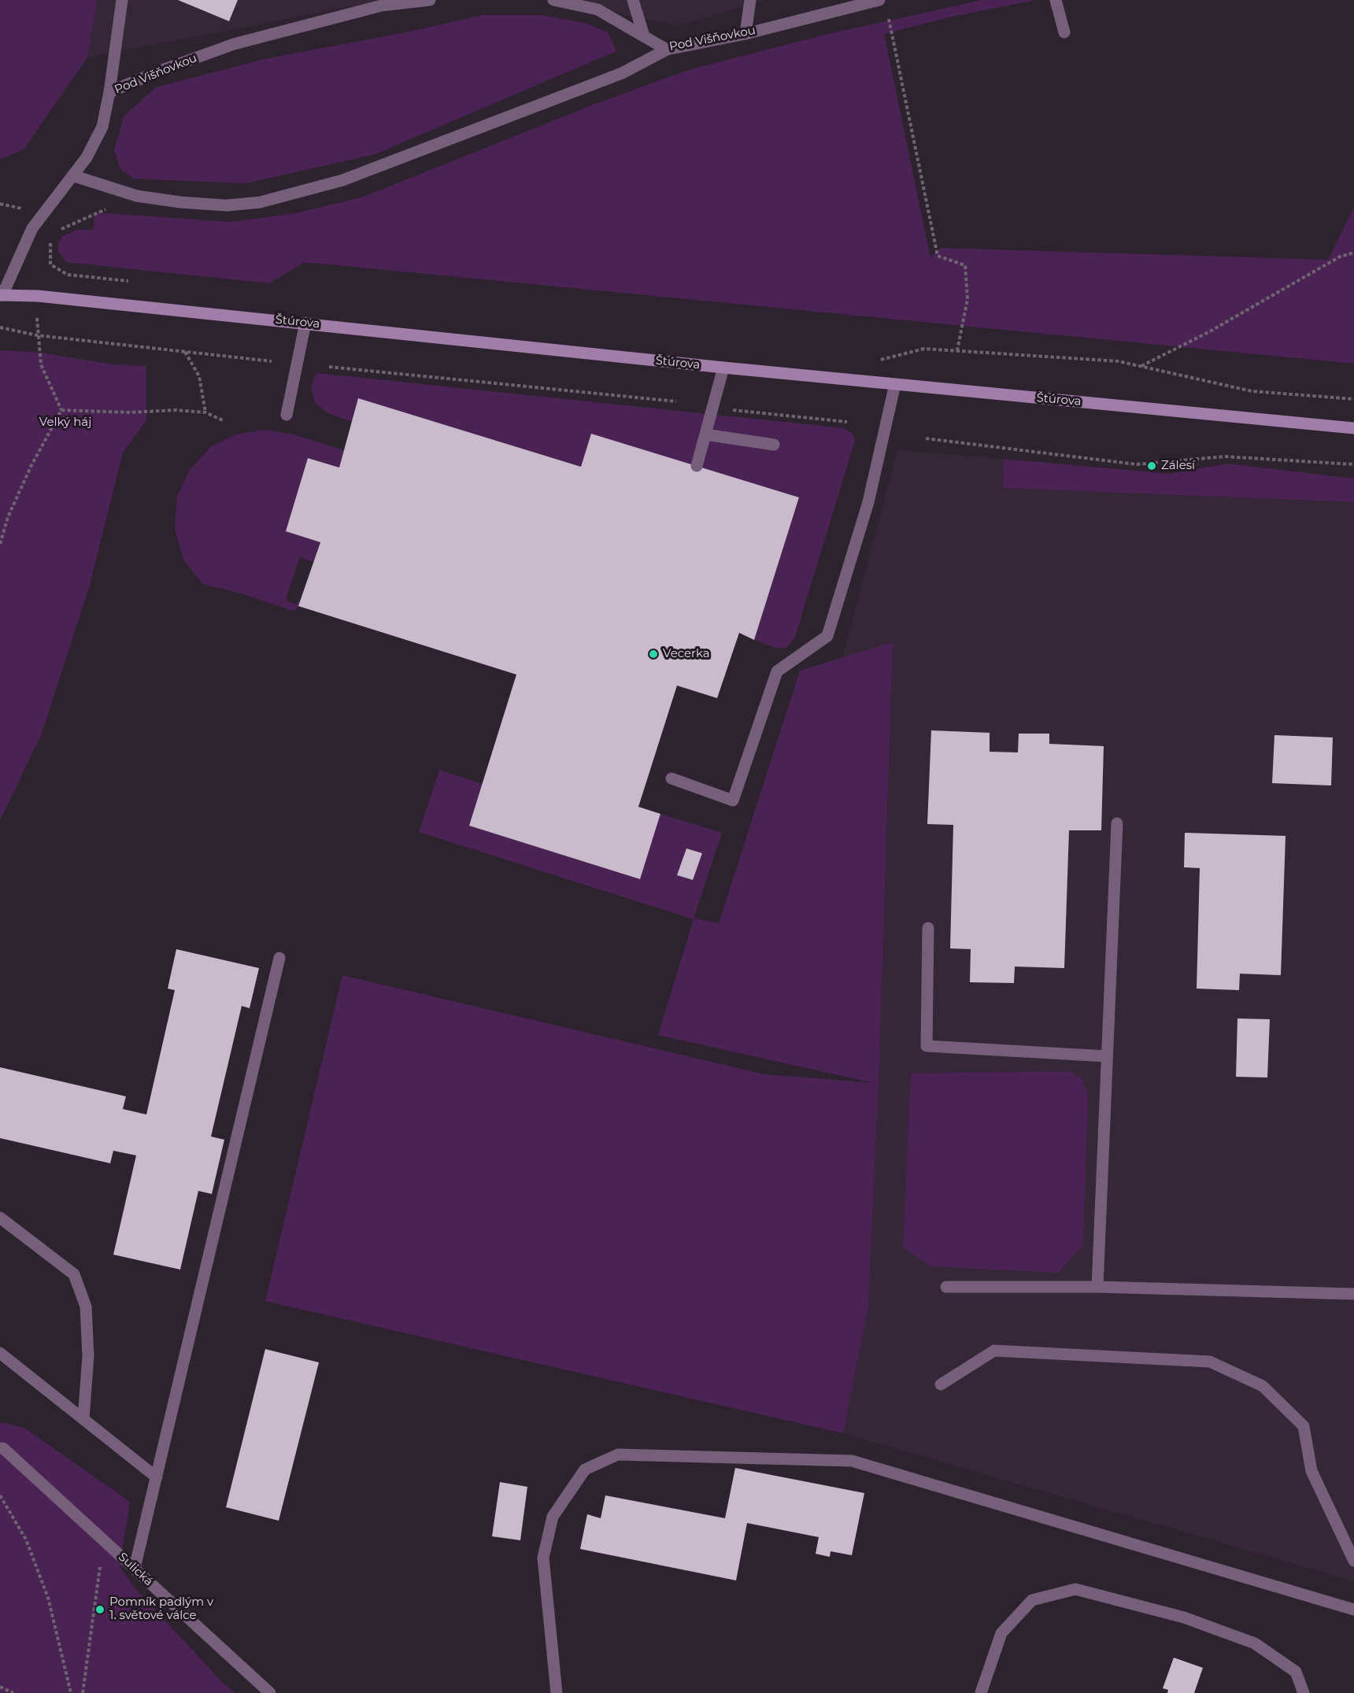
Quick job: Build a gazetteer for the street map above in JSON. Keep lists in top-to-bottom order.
{
  "streets": {
    "street": ["Pod Višňovkou", "Štúrova", "Sulická"]
  },
  "crossings": [
    ["Pod Višňovkou", "Štúrova"]
  ],
  "parks": ["Velký háj"],
  "places": ["Zálesí", "Vecerka", "Pomník padlým v 1. světové válce"]
}
